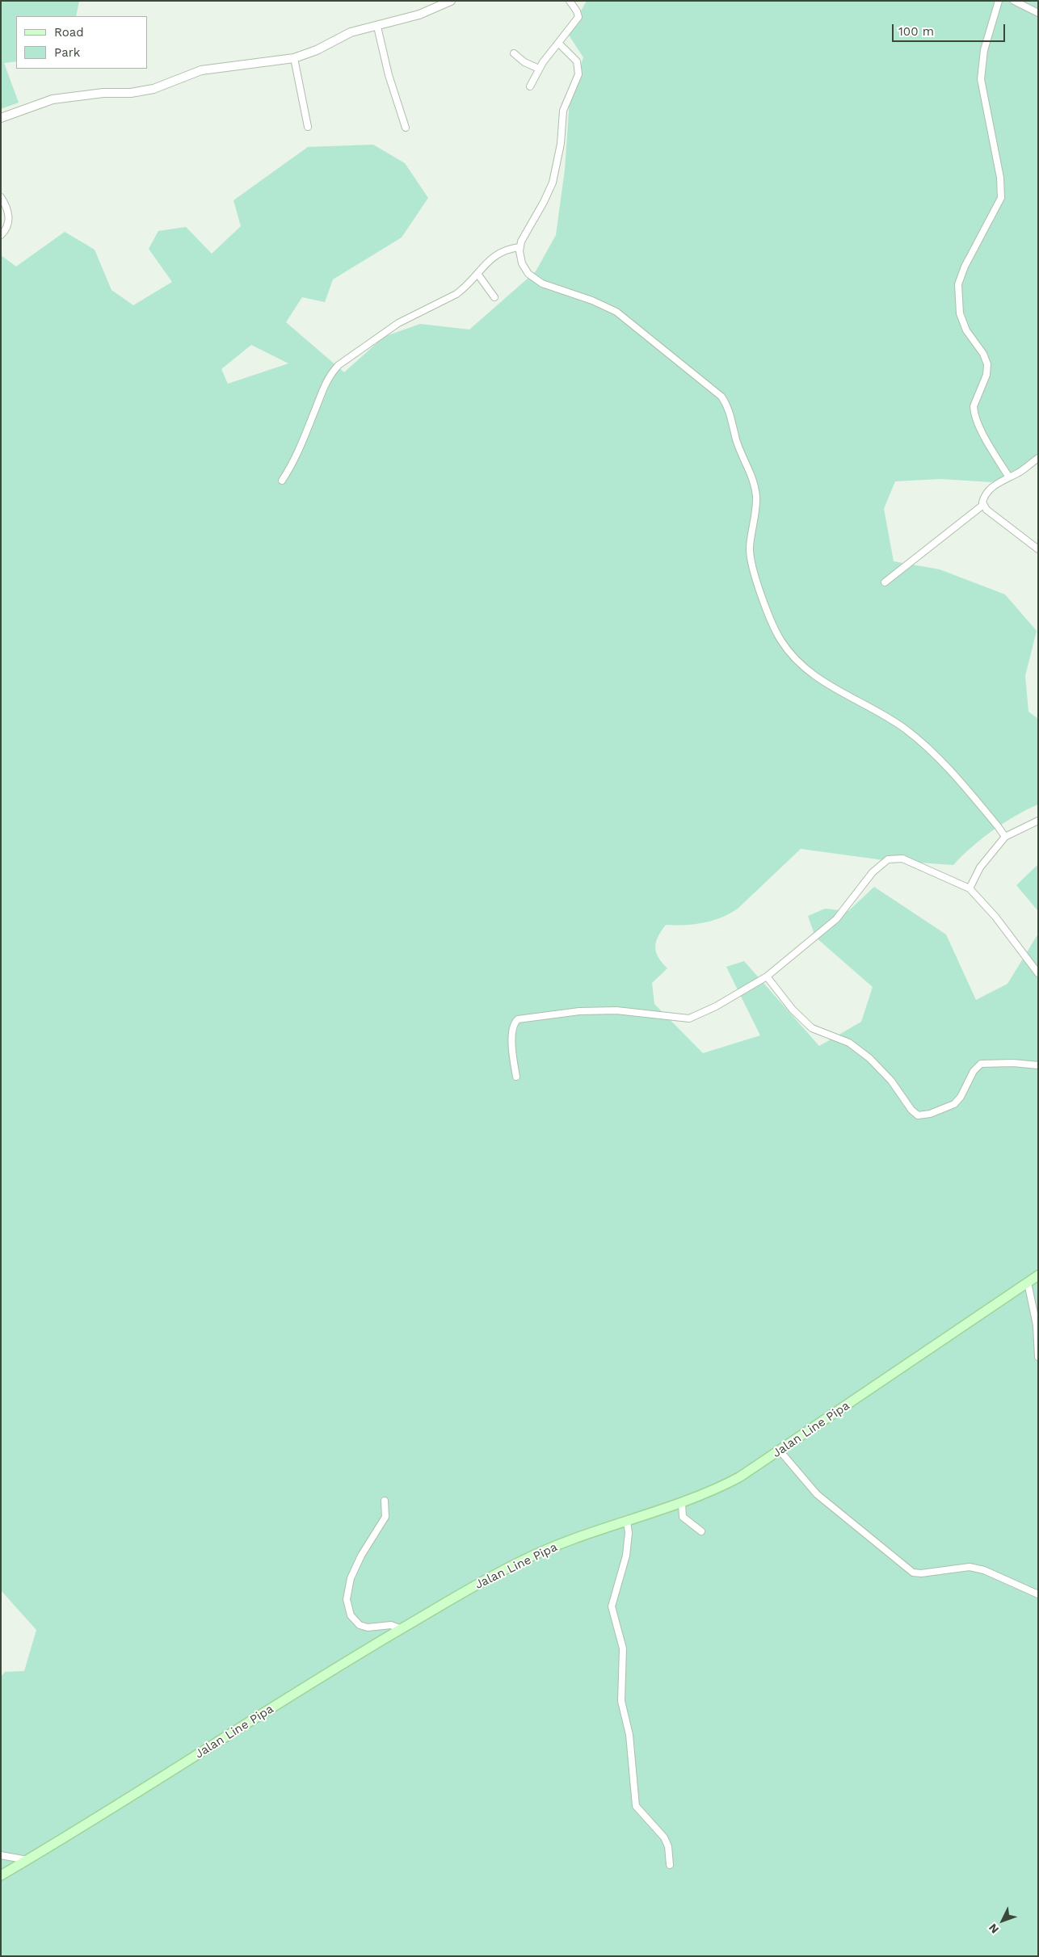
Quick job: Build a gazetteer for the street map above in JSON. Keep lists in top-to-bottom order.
{
  "streets": {
    "main road": ["Jalan Line Pipa"]
  },
  "legend": ["Road", "Park"],
  "scale_bar": "100 m",
  "north": "bottom left"
}
